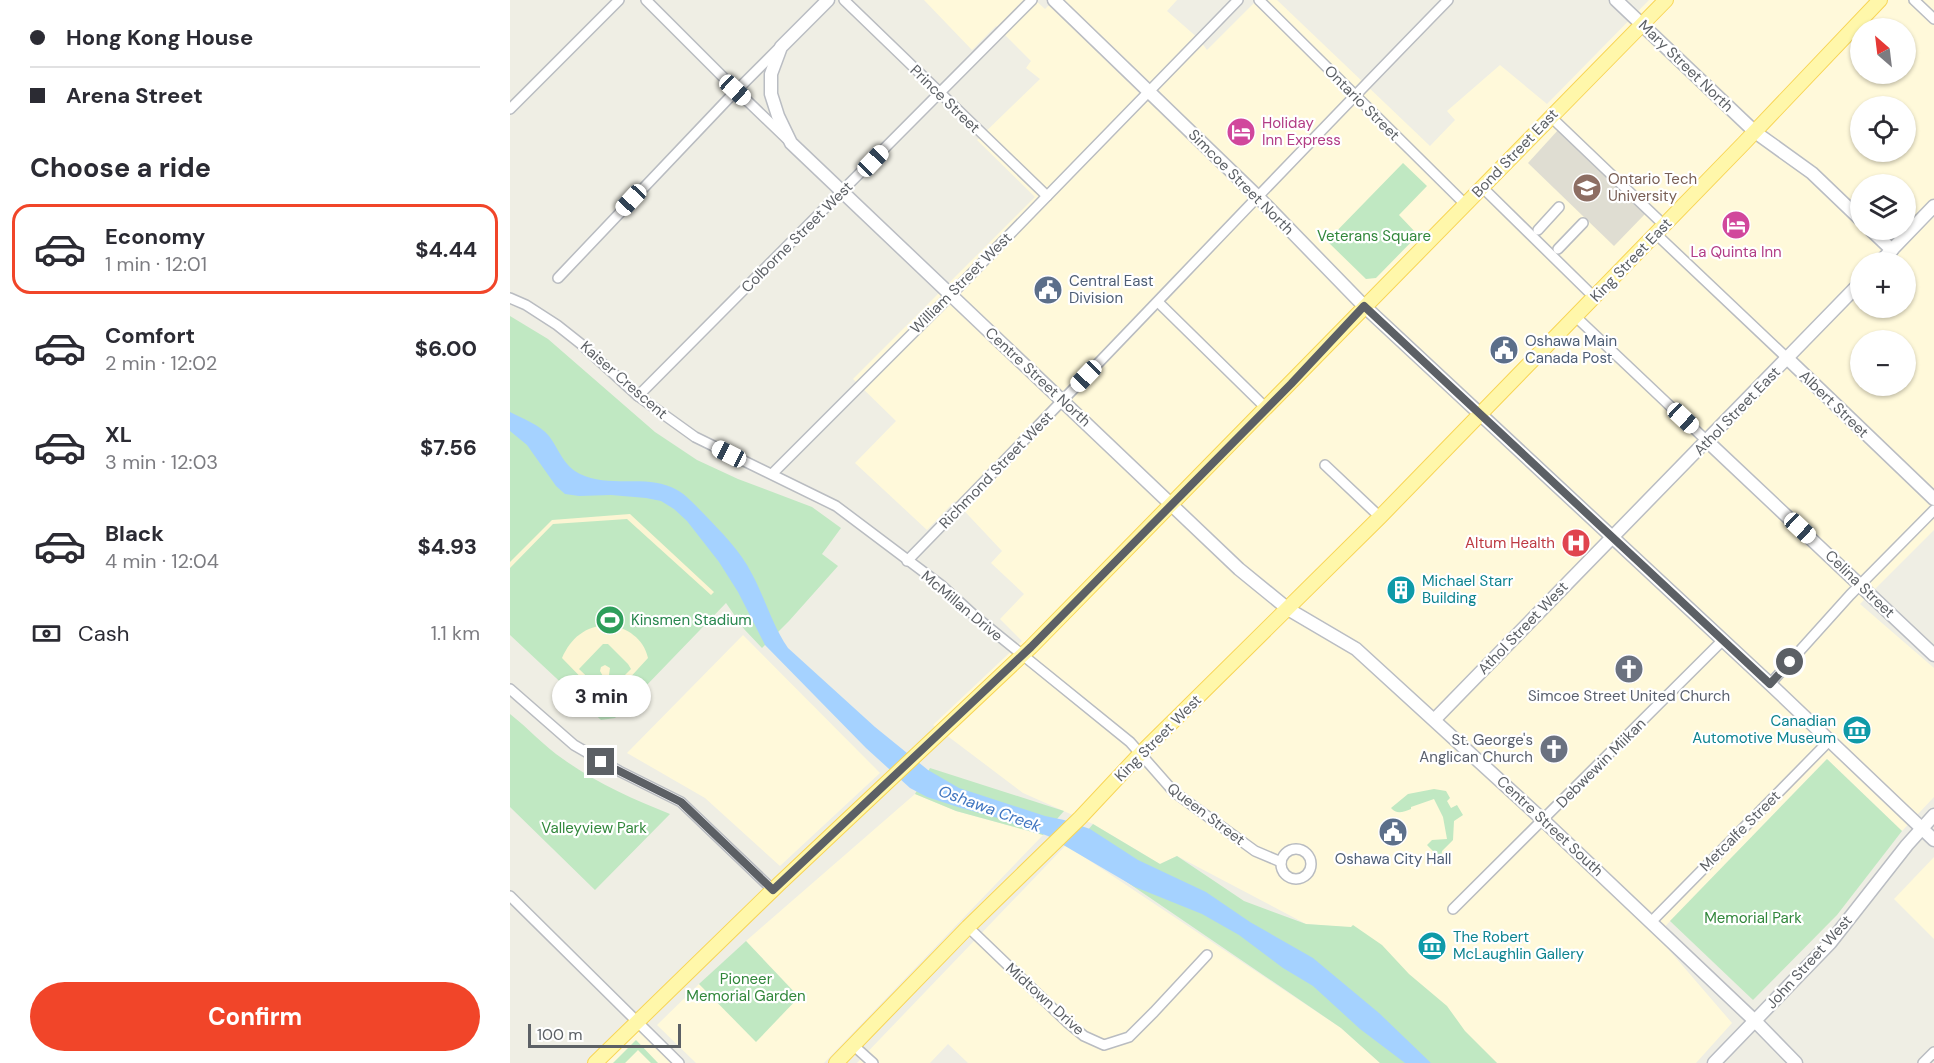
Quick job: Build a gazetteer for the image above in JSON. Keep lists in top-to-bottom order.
{
  "streets": {
    "main road": [
      "Mary Street North",
      "Bond Street East",
      "Simcoe Street North",
      "King Street East",
      "Centre Street North",
      "Albert Street",
      "Athol Street East",
      "Celina Street",
      "Athol Street West",
      "King Street West",
      "Centre Street South",
      "John Street West"
    ],
    "street": [
      "Prince Street",
      "Ontario Street",
      "Colborne Street West",
      "William Street West",
      "Kaiser Crescent",
      "Richmond Street West",
      "McMillan Drive",
      "Debwewin Miikan",
      "Queen Street",
      "Metcalfe Street",
      "Midtown Drive"
    ]
  },
  "crossings": [
    ["Mary Street North", "Bond Street East"],
    ["Mary Street North", "King Street East"],
    ["Prince Street", "Colborne Street West"],
    ["Prince Street", "William Street West"],
    ["Ontario Street", "Bond Street East"],
    ["Ontario Street", "Richmond Street West"],
    ["Bond Street East", "Simcoe Street North"],
    ["Bond Street East", "Centre Street North"],
    ["Bond Street East", "Albert Street"],
    ["Bond Street East", "McMillan Drive"],
    ["Simcoe Street North", "King Street East"],
    ["Simcoe Street North", "William Street West"],
    ["Simcoe Street North", "Athol Street East"],
    ["Simcoe Street North", "Richmond Street West"],
    ["Simcoe Street North", "Athol Street West"],
    ["Simcoe Street North", "King Street West"],
    ["Simcoe Street North", "Debwewin Miikan"],
    ["Simcoe Street North", "Metcalfe Street"],
    ["Simcoe Street North", "John Street West"],
    ["Colborne Street West", "Centre Street North"],
    ["Colborne Street West", "Kaiser Crescent"],
    ["King Street East", "Albert Street"],
    ["King Street East", "Celina Street"],
    ["King Street East", "King Street West"],
    ["William Street West", "Centre Street North"],
    ["William Street West", "Kaiser Crescent"],
    ["William Street West", "McMillan Drive"],
    ["Centre Street North", "Richmond Street West"],
    ["Centre Street North", "King Street West"],
    ["Centre Street North", "Centre Street South"],
    ["Kaiser Crescent", "McMillan Drive"],
    ["Albert Street", "Athol Street East"],
    ["Athol Street East", "Celina Street"],
    ["Athol Street East", "Athol Street West"],
    ["Richmond Street West", "McMillan Drive"],
    ["McMillan Drive", "King Street West"],
    ["McMillan Drive", "Queen Street"],
    ["Athol Street West", "Centre Street South"],
    ["King Street West", "Queen Street"],
    ["King Street West", "Centre Street South"],
    ["King Street West", "Midtown Drive"],
    ["Debwewin Miikan", "Centre Street South"],
    ["Centre Street South", "Metcalfe Street"],
    ["Centre Street South", "John Street West"]
  ],
  "water": ["Oshawa Creek"],
  "parks": [
    "Veterans Square",
    "Valleyview Park",
    "Memorial Park",
    "Pioneer Memorial Garden"
  ],
  "places": {
    "hotel": ["Holiday Inn Express", "La Quinta Inn"],
    "school or university": ["Ontario Tech University"],
    "public building": ["Central East Division", "Oshawa Main Canada Post", "Oshawa City Hall"],
    "hospital": ["Altum Health"],
    "building": ["Michael Starr Building"],
    "sports": ["Kinsmen Stadium"],
    "church": ["Simcoe Street United Church", "St. George's Anglican Church"],
    "museum": ["Canadian Automotive Museum", "The Robert McLaughlin Gallery"]
  },
  "scale_bar": "100 m",
  "north": "top left",
  "page": {
    "banner": ["Hong Kong House", "Arena Street"],
    "map_buttons": ["+", "−"],
    "heading": "Choose a ride",
    "list": [
      {
        "name": "Economy",
        "note": "1 min · 12:01",
        "value": "$4.44"
      },
      {
        "name": "Comfort",
        "note": "2 min · 12:02",
        "value": "$6.00"
      },
      {
        "name": "XL",
        "note": "3 min · 12:03",
        "value": "$7.56"
      },
      {
        "name": "Black",
        "note": "4 min · 12:04",
        "value": "$4.93"
      }
    ],
    "pay": ["Cash", "1.1 km"],
    "bubble": "3 min",
    "buttons": "Confirm",
    "scale": "100 m"
  }
}
